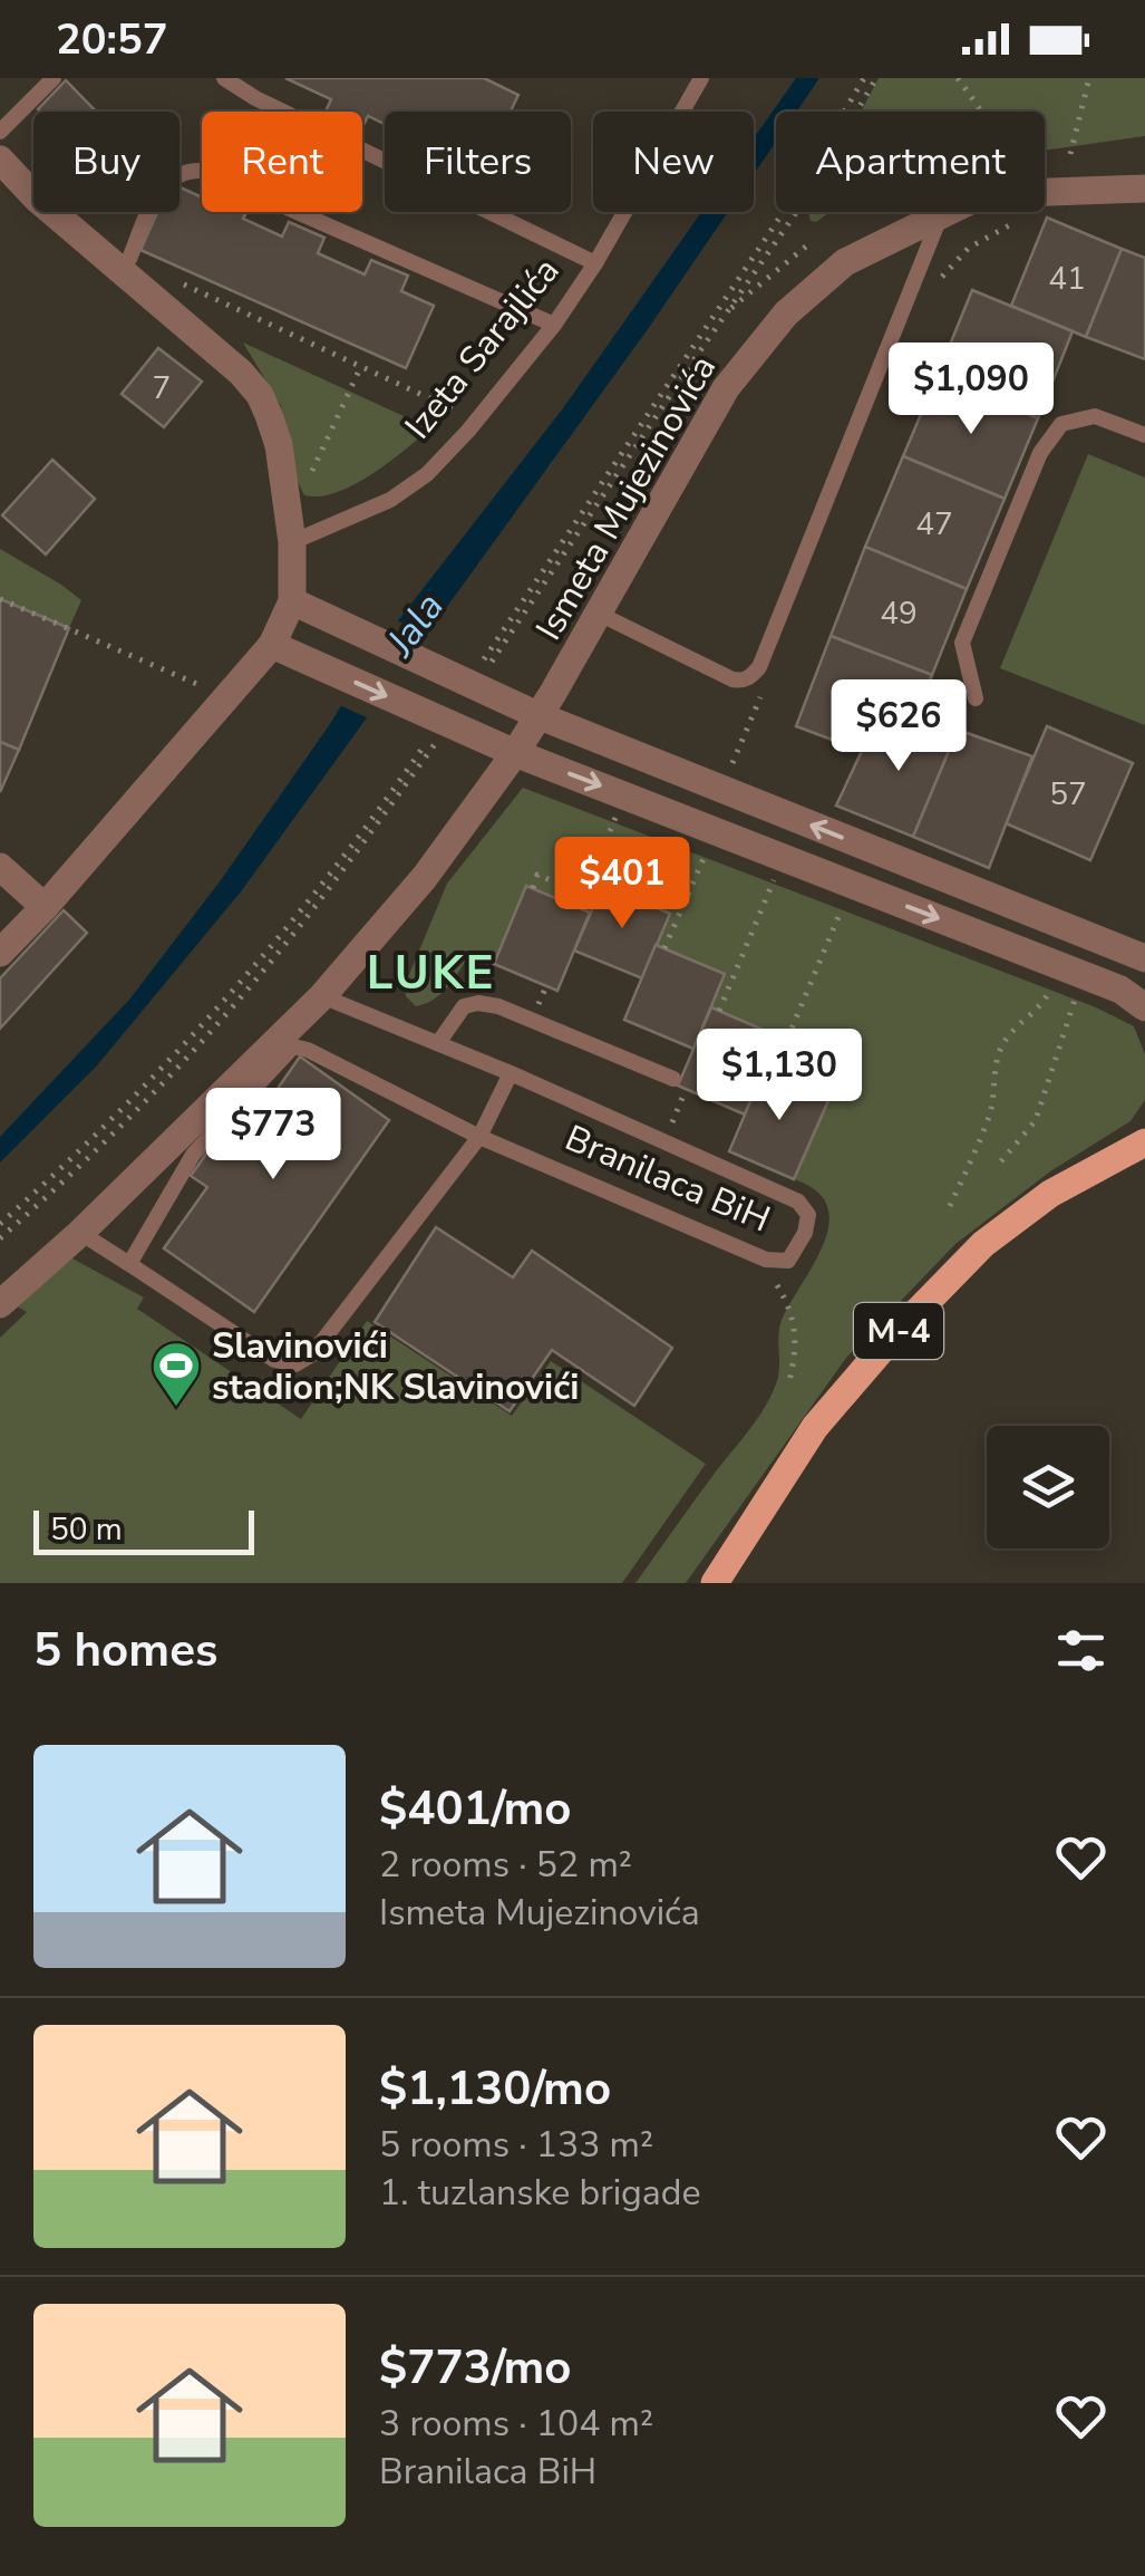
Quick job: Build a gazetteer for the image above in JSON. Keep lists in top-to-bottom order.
{
  "streets": {
    "main road": ["M-4"],
    "street": ["Ismeta Mujezinovića"],
    "lane": ["Izeta Sarajlića", "Branilaca BiH"]
  },
  "districts": ["LUKE"],
  "water": ["Jala"],
  "places": {
    "sports": ["Slavinovići stadion;NK Slavinovići"]
  },
  "house_numbers": [
    "41",
    "7",
    "47",
    "49",
    "57"
  ],
  "scale_bar": "50 m",
  "page": {
    "status": "20:57",
    "chip": [
      "Buy",
      "Rent",
      "Filters",
      "New",
      "Apartment"
    ],
    "price": [
      "$1,090",
      "$626",
      "$401",
      "$1,130",
      "$773"
    ],
    "scale": "50 m",
    "heading": "5 homes",
    "list": [
      {
        "name": "$401/mo",
        "note": "2 rooms · 52 m² · Ismeta Mujezinovića"
      },
      {
        "name": "$1,130/mo",
        "note": "5 rooms · 133 m² · 1. tuzlanske brigade"
      },
      {
        "name": "$773/mo",
        "note": "3 rooms · 104 m² · Branilaca BiH"
      }
    ]
  }
}
